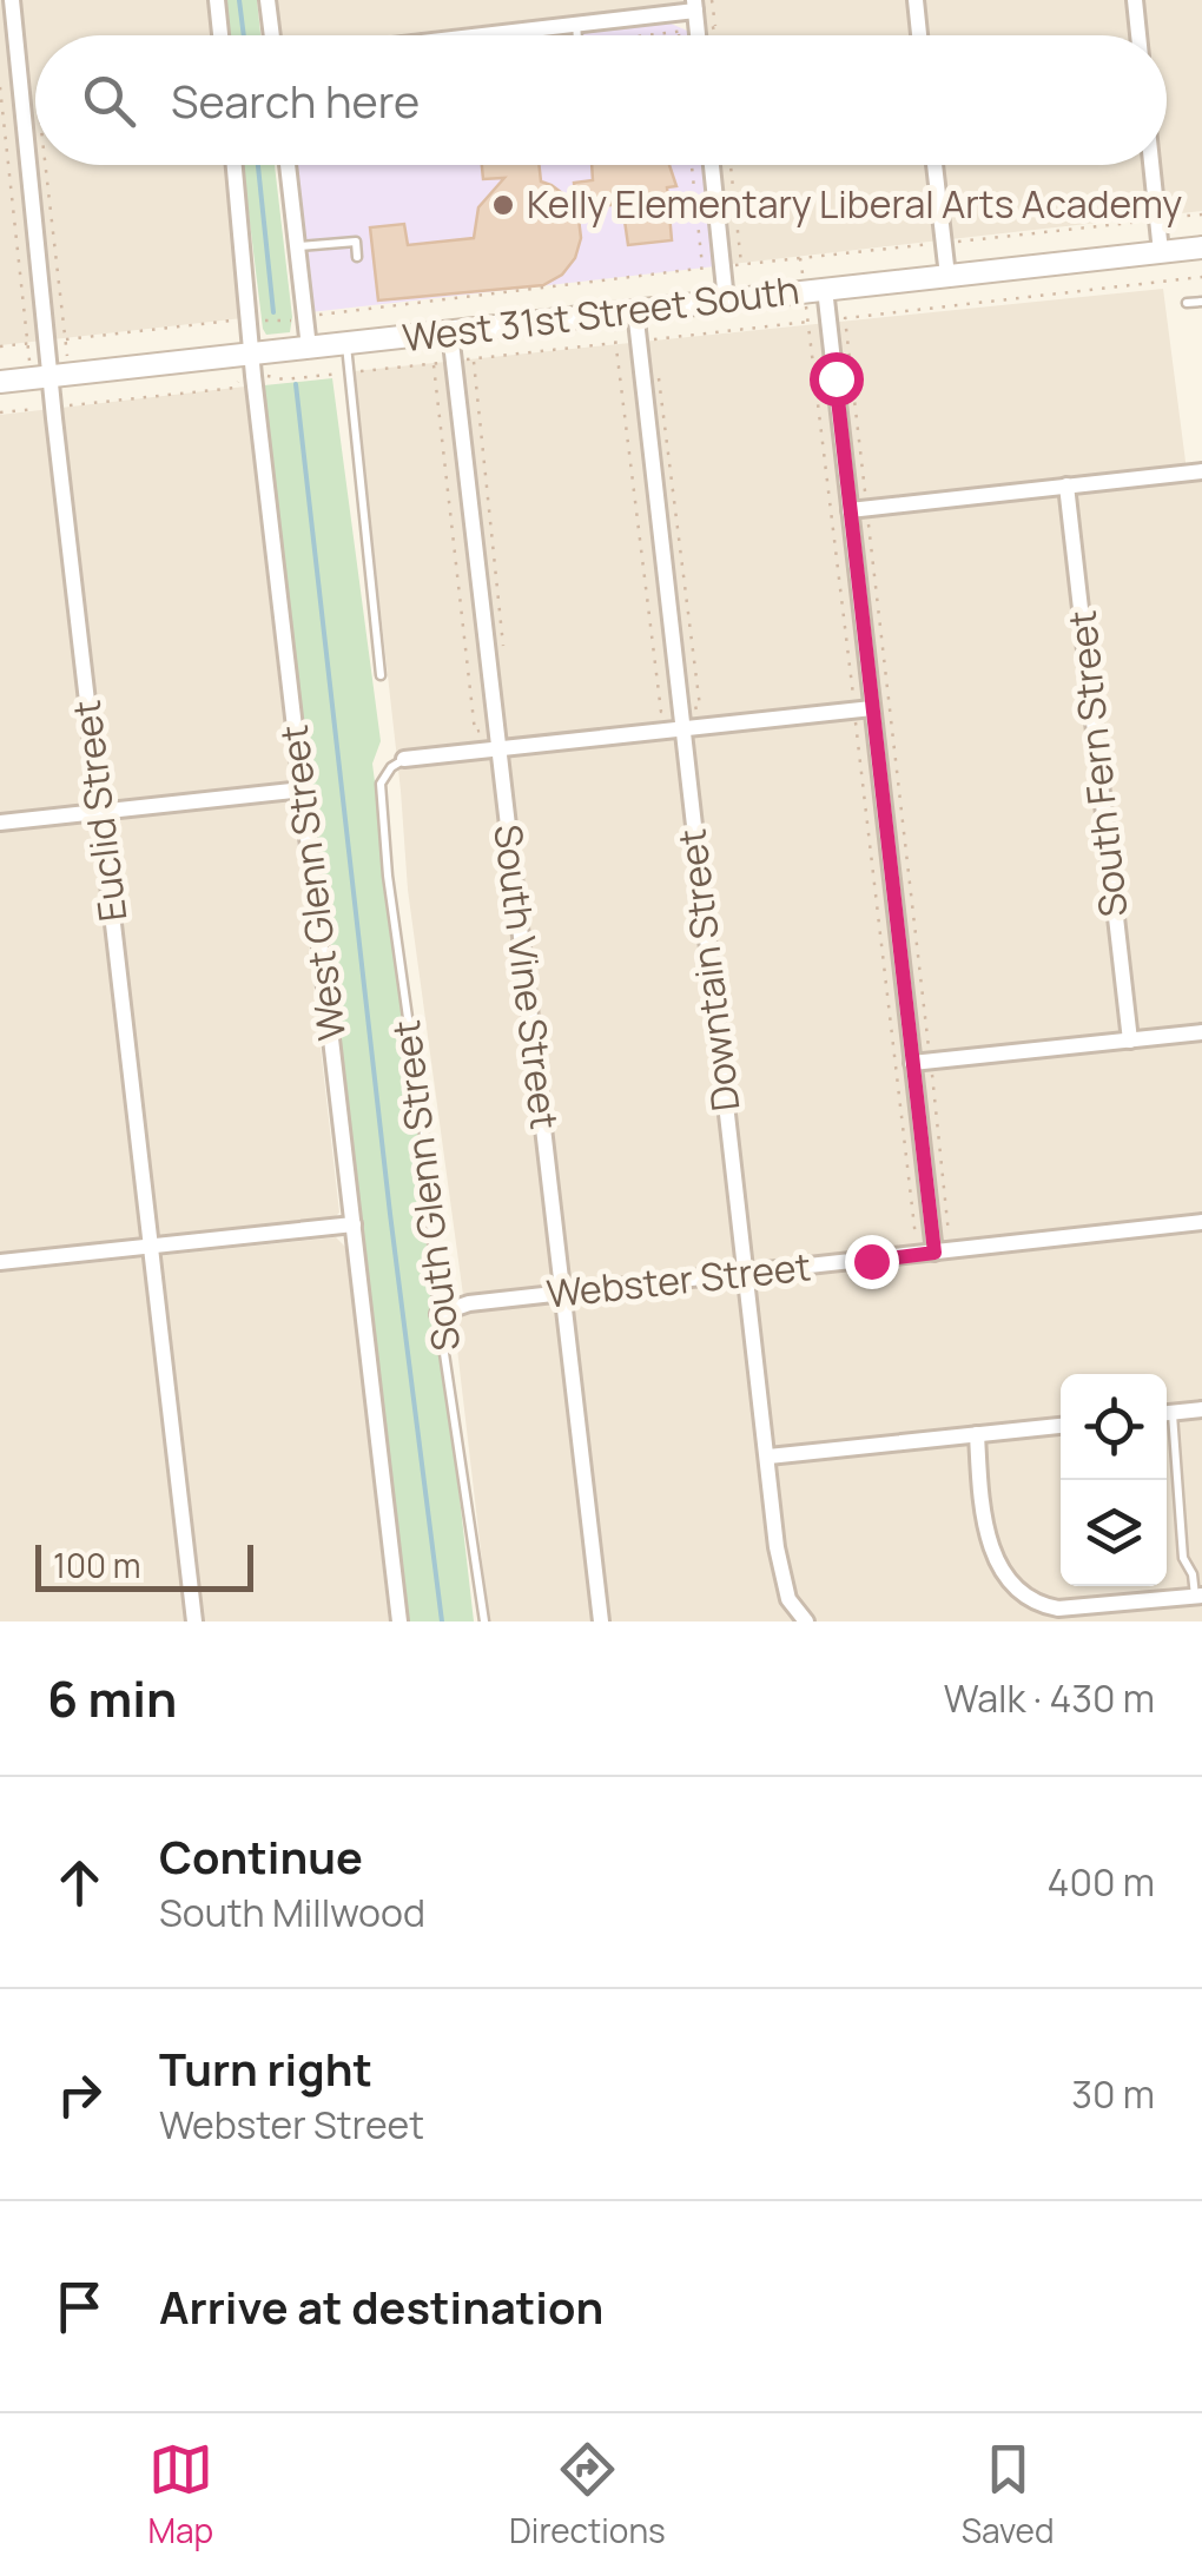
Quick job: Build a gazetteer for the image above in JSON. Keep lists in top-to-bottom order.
{
  "streets": {
    "street": [
      "West 31st Street South",
      "South Fern Street",
      "Euclid Street",
      "West Glenn Street",
      "Downtain Street",
      "South Vine Street",
      "Webster Street"
    ],
    "lane": ["South Glenn Street"]
  },
  "crossings": [
    ["West 31st Street South", "Euclid Street"],
    ["West 31st Street South", "West Glenn Street"],
    ["West 31st Street South", "Downtain Street"],
    ["West 31st Street South", "South Vine Street"],
    ["Downtain Street", "Webster Street"],
    ["South Vine Street", "Webster Street"],
    ["South Glenn Street", "Webster Street"]
  ],
  "places": ["Kelly Elementary Liberal Arts Academy"],
  "scale_bar": "100 m",
  "page": {
    "search": "Search here",
    "scale": "100 m",
    "heading": ["6 min", "Walk · 430 m"],
    "list": [
      ["Continue", "South Millwood", "400 m"],
      ["Turn right", "Webster Street", "30 m"],
      "Arrive at destination"
    ],
    "nav": ["Map", "Directions", "Saved"]
  }
}
